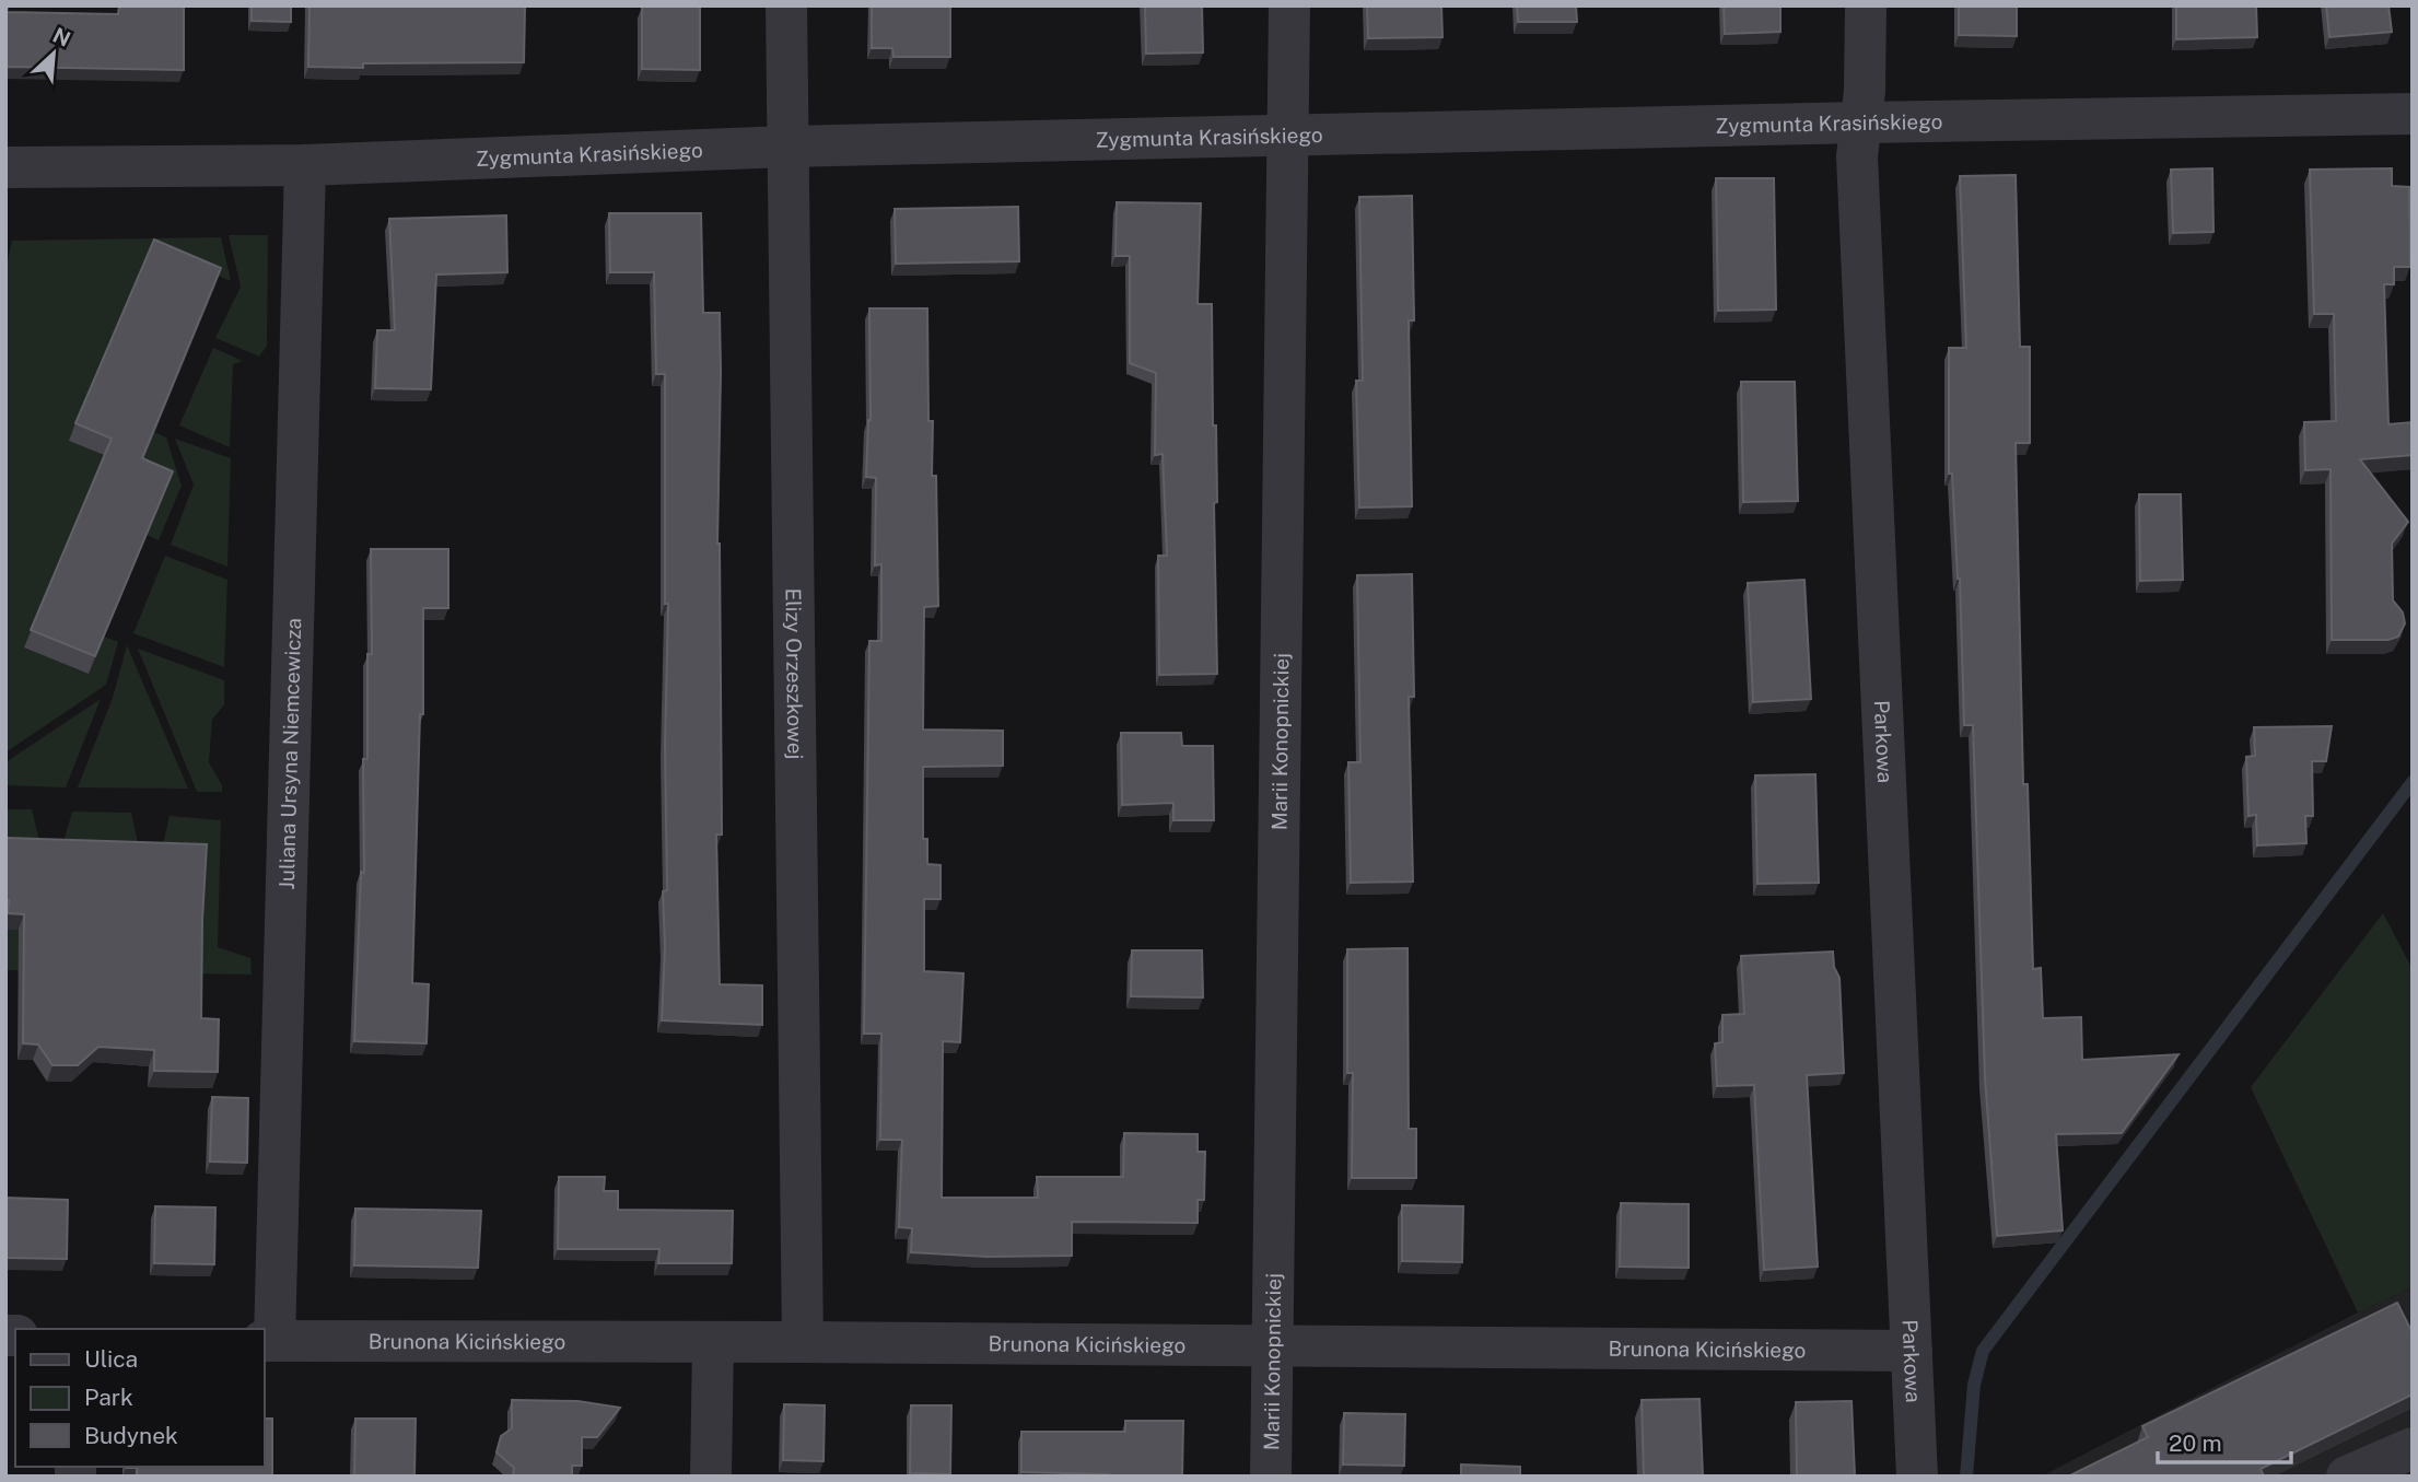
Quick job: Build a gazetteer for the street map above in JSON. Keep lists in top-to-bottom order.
{
  "streets": {
    "street": [
      "Zygmunta Krasińskiego",
      "Elizy Orzeszkowej",
      "Marii Konopnickiej",
      "Parkowa",
      "Juliana Ursyna Niemcewicza",
      "Brunona Kicińskiego"
    ]
  },
  "crossings": [
    ["Zygmunta Krasińskiego", "Elizy Orzeszkowej"],
    ["Zygmunta Krasińskiego", "Marii Konopnickiej"],
    ["Zygmunta Krasińskiego", "Parkowa"],
    ["Zygmunta Krasińskiego", "Juliana Ursyna Niemcewicza"],
    ["Elizy Orzeszkowej", "Brunona Kicińskiego"],
    ["Marii Konopnickiej", "Brunona Kicińskiego"],
    ["Parkowa", "Brunona Kicińskiego"],
    ["Juliana Ursyna Niemcewicza", "Brunona Kicińskiego"]
  ],
  "legend": ["Ulica", "Park", "Budynek"],
  "scale_bar": "20 m",
  "north": "top right"
}
